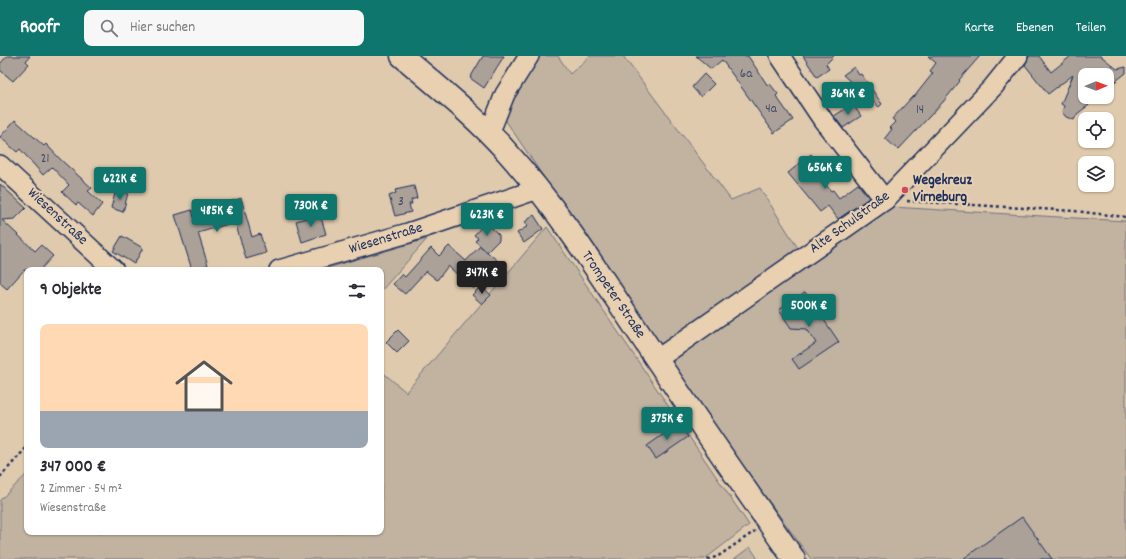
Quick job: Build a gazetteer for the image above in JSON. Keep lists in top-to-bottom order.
{
  "streets": {
    "main road": ["Trompeter Straße"],
    "street": ["Wiesenstraße", "Alte Schulstraße"]
  },
  "crossings": [
    ["Wiesenstraße", "Trompeter Straße"],
    ["Alte Schulstraße", "Trompeter Straße"]
  ],
  "places": ["Wegekreuz Virneburg"],
  "house_numbers": [
    "6a",
    "4a",
    "14",
    "21",
    "3"
  ],
  "north": "right",
  "page": {
    "header": "Roofr",
    "search": "Hier suchen",
    "nav": ["Karte", "Ebenen", "Teilen"],
    "price": [
      "369K €",
      "656K €",
      "622K €",
      "730K €",
      "485K €",
      "623K €",
      "347K €",
      "500K €",
      "375K €"
    ],
    "heading": "9 Objekte",
    "list": [
      {
        "name": "347 000 €",
        "note": "2 Zimmer · 54 m² · Wiesenstraße"
      }
    ]
  }
}
